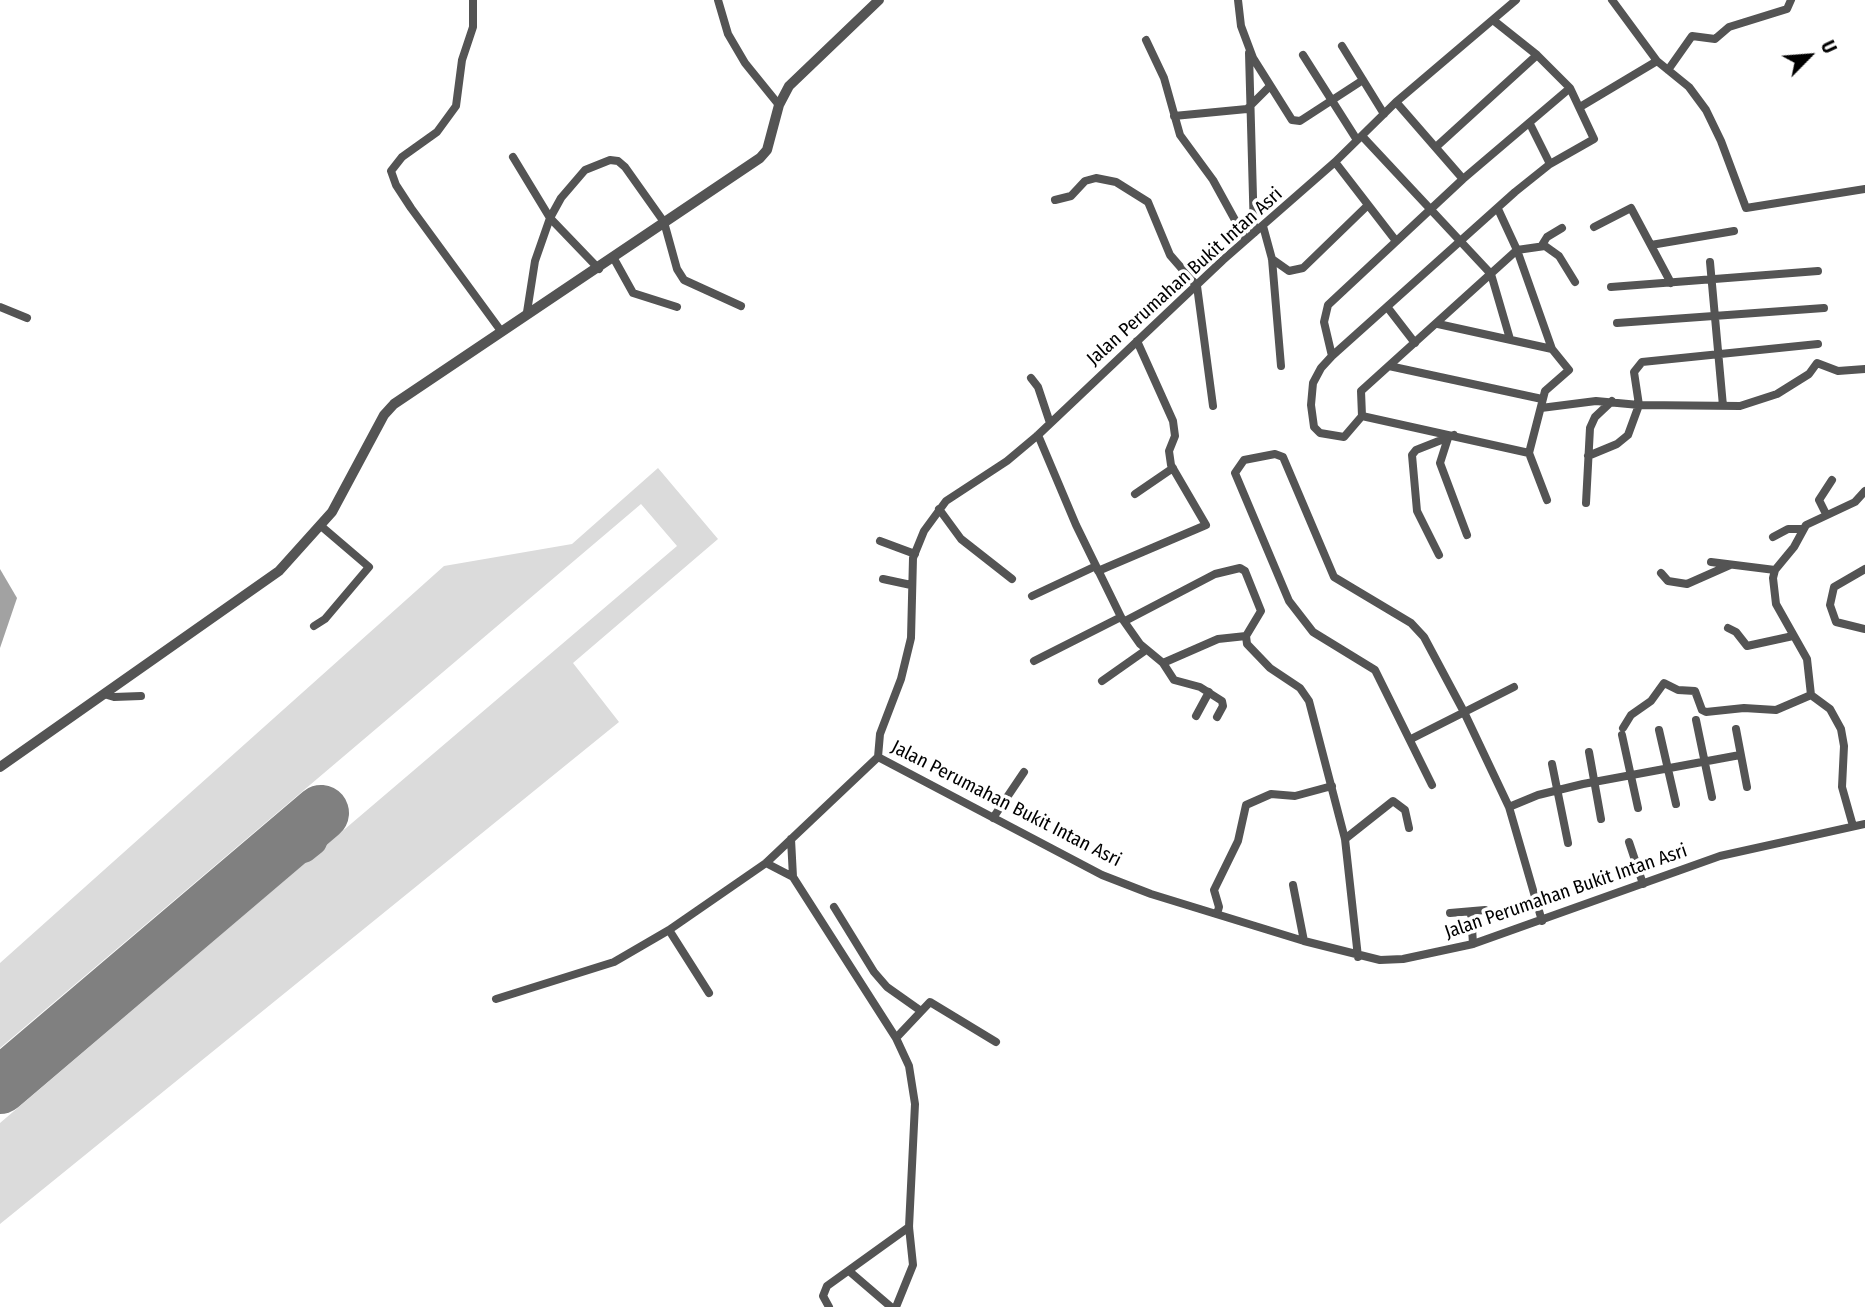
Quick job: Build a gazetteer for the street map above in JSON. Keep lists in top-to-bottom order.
{
  "streets": {
    "street": ["Jalan Perumahan Bukit Intan Asri"]
  },
  "north": "top right"
}
